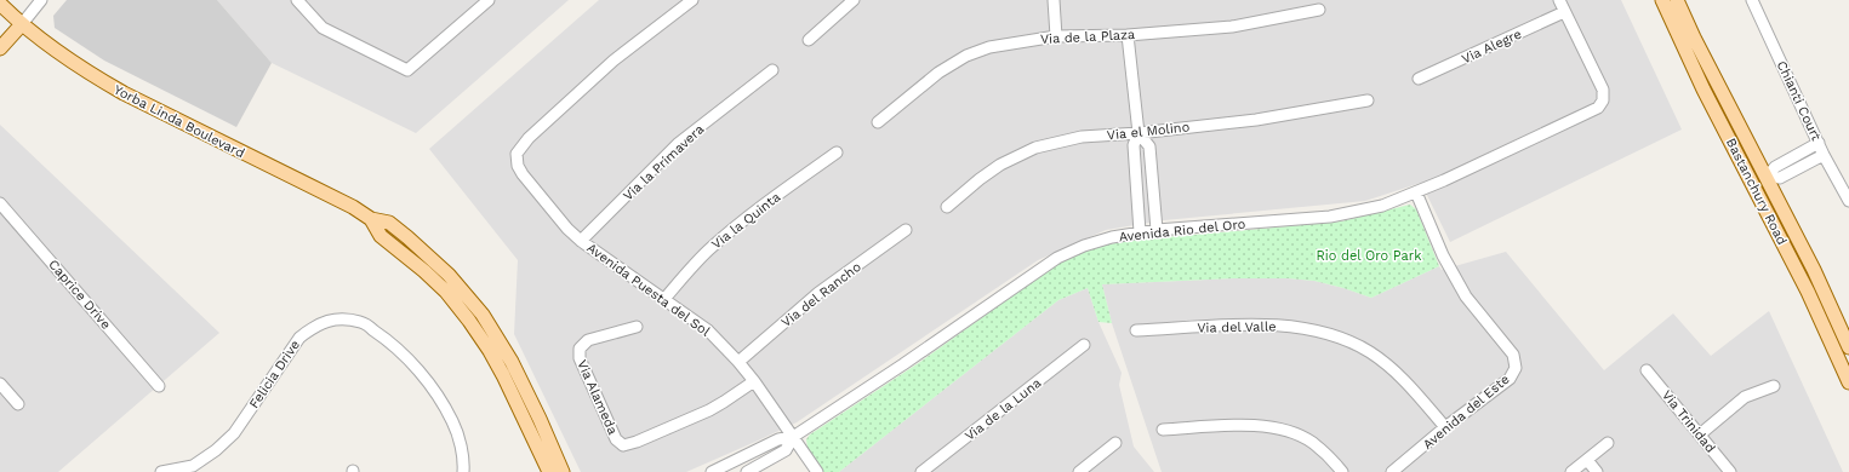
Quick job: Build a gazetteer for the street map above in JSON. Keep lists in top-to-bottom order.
{
  "streets": {
    "main road": ["Yorba Linda Boulevard", "Bastanchury Road"],
    "street": [
      "Via de la Plaza",
      "Via Alegre",
      "Chianti Court",
      "Via el Molino",
      "Via la Primavera",
      "Via la Quinta",
      "Avenida Rio del Oro",
      "Avenida Puesta del Sol",
      "Caprice Drive",
      "Via del Rancho",
      "Via del Valle",
      "Felicia Drive",
      "Via Alameda",
      "Via de la Luna",
      "Avenida del Este",
      "Via Trinidad"
    ]
  },
  "crossings": [
    ["Via Alegre", "Avenida Rio del Oro"],
    ["Via la Primavera", "Avenida Puesta del Sol"],
    ["Via la Quinta", "Avenida Puesta del Sol"],
    ["Avenida Rio del Oro", "Avenida Puesta del Sol"],
    ["Avenida Rio del Oro", "Avenida del Este"],
    ["Avenida Puesta del Sol", "Via del Rancho"],
    ["Avenida Puesta del Sol", "Via Alameda"],
    ["Via del Valle", "Avenida del Este"]
  ],
  "parks": ["Rio del Oro Park"]
}
